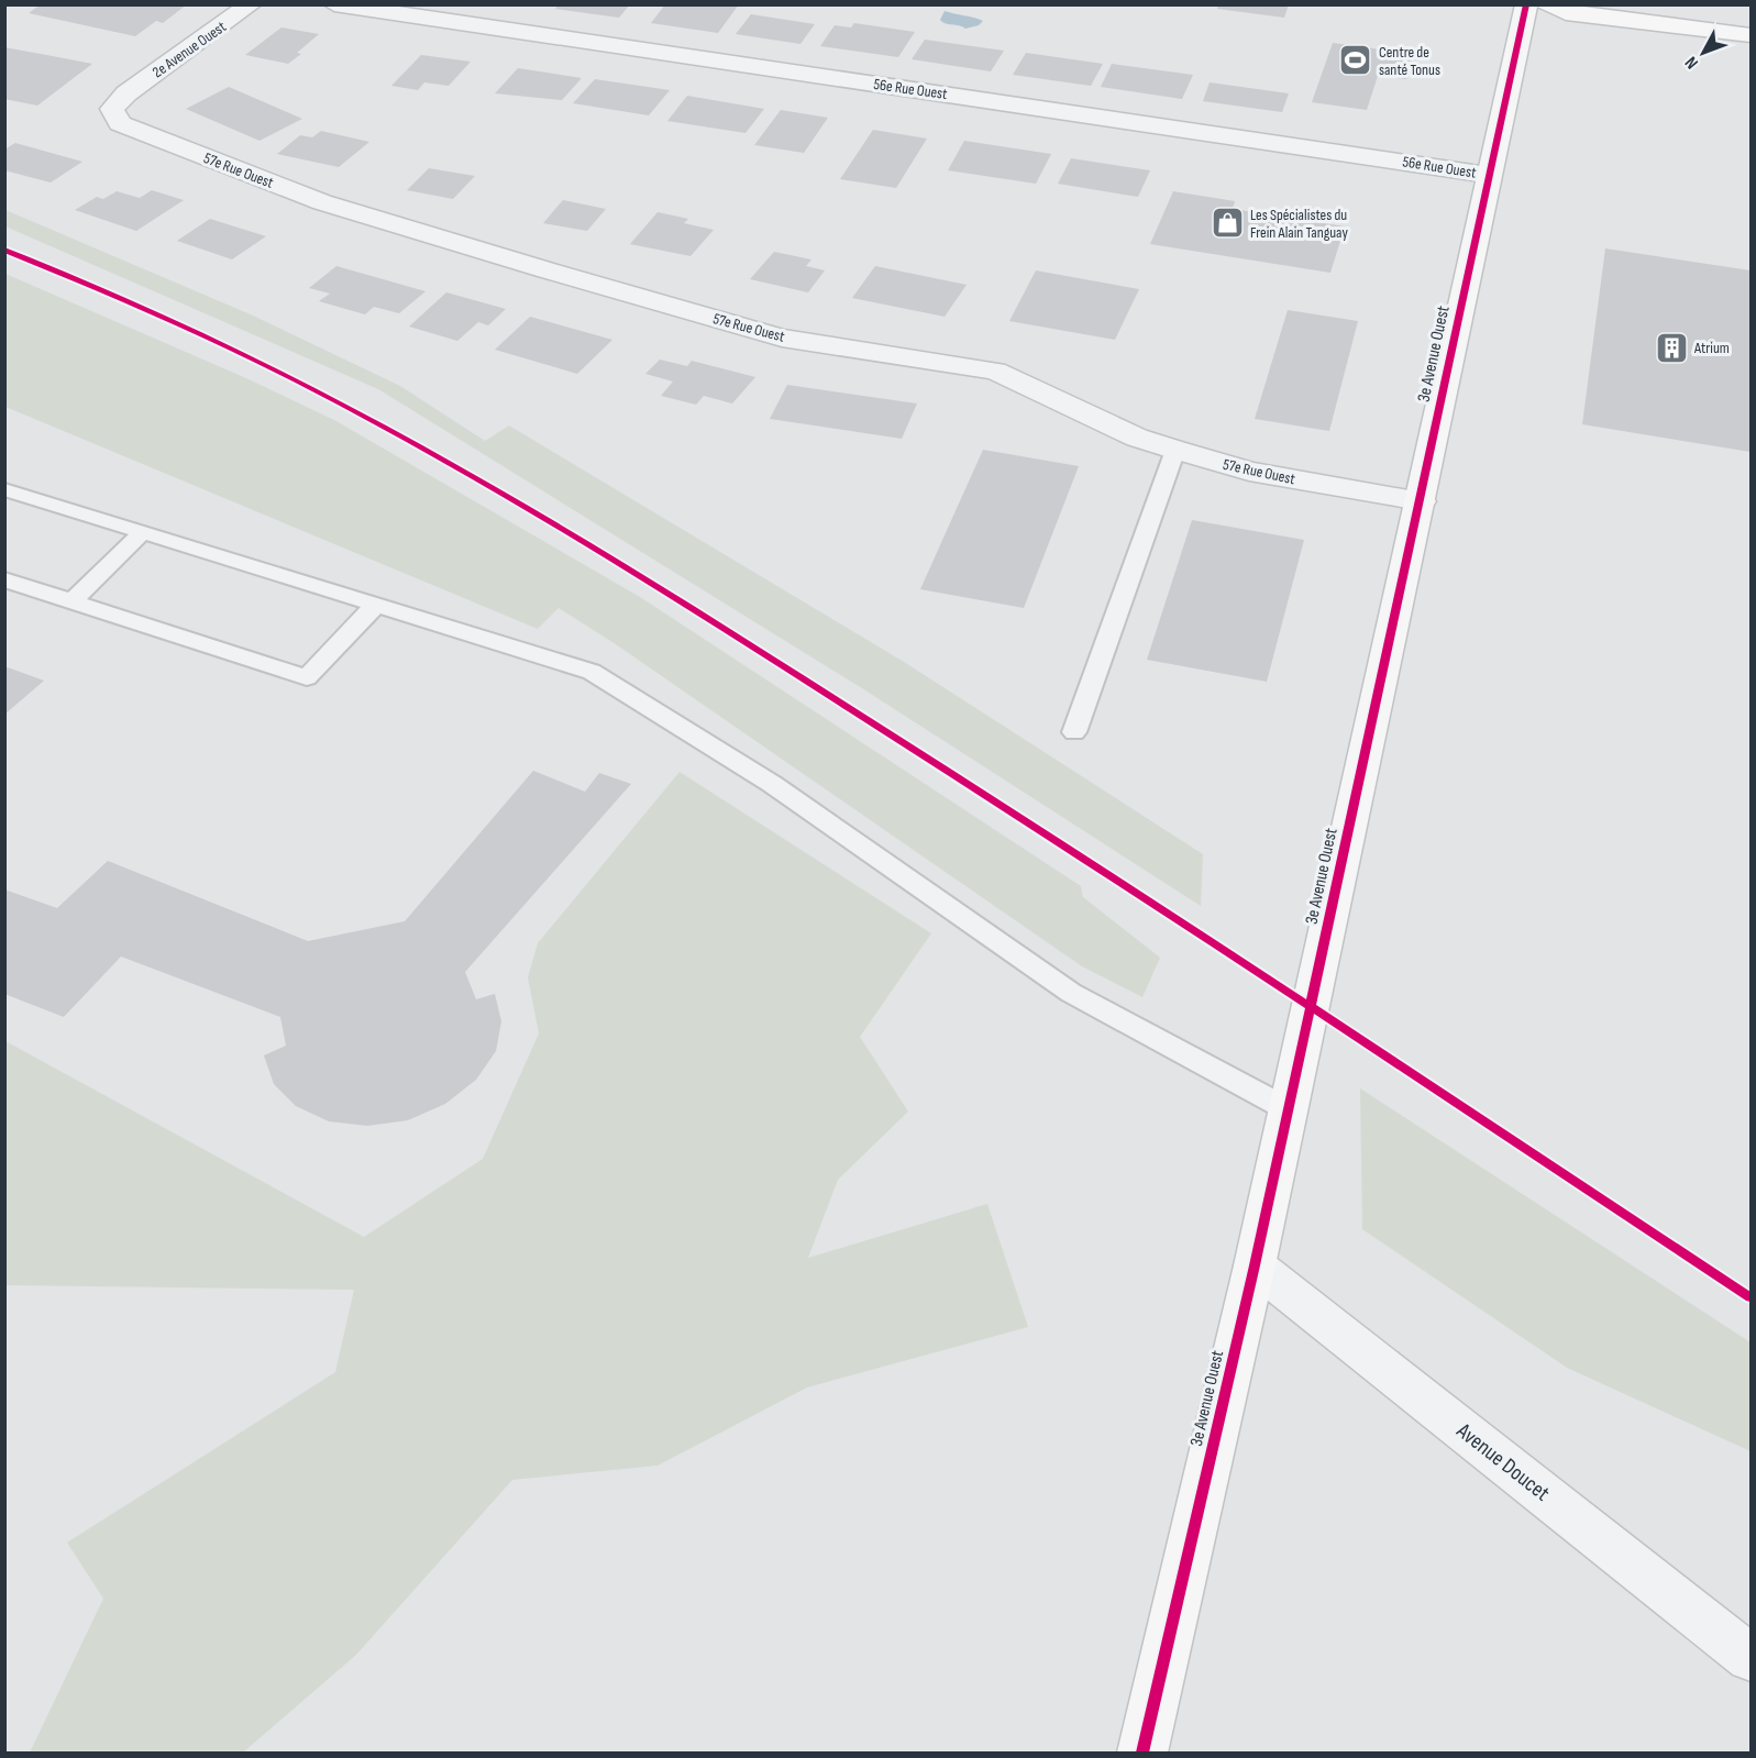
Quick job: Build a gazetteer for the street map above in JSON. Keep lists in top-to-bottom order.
{
  "streets": {
    "street": [
      "2e Avenue Ouest",
      "56e Rue Ouest",
      "57e Rue Ouest",
      "3e Avenue Ouest",
      "Avenue Doucet"
    ]
  },
  "crossings": [
    ["2e Avenue Ouest", "57e Rue Ouest"],
    ["56e Rue Ouest", "3e Avenue Ouest"],
    ["57e Rue Ouest", "3e Avenue Ouest"],
    ["3e Avenue Ouest", "Avenue Doucet"]
  ],
  "places": {
    "sports": ["Centre de santé Tonus"],
    "shop": ["Les Spécialistes du Frein Alain Tanguay"],
    "building": ["Atrium"]
  },
  "north": "bottom left"
}
